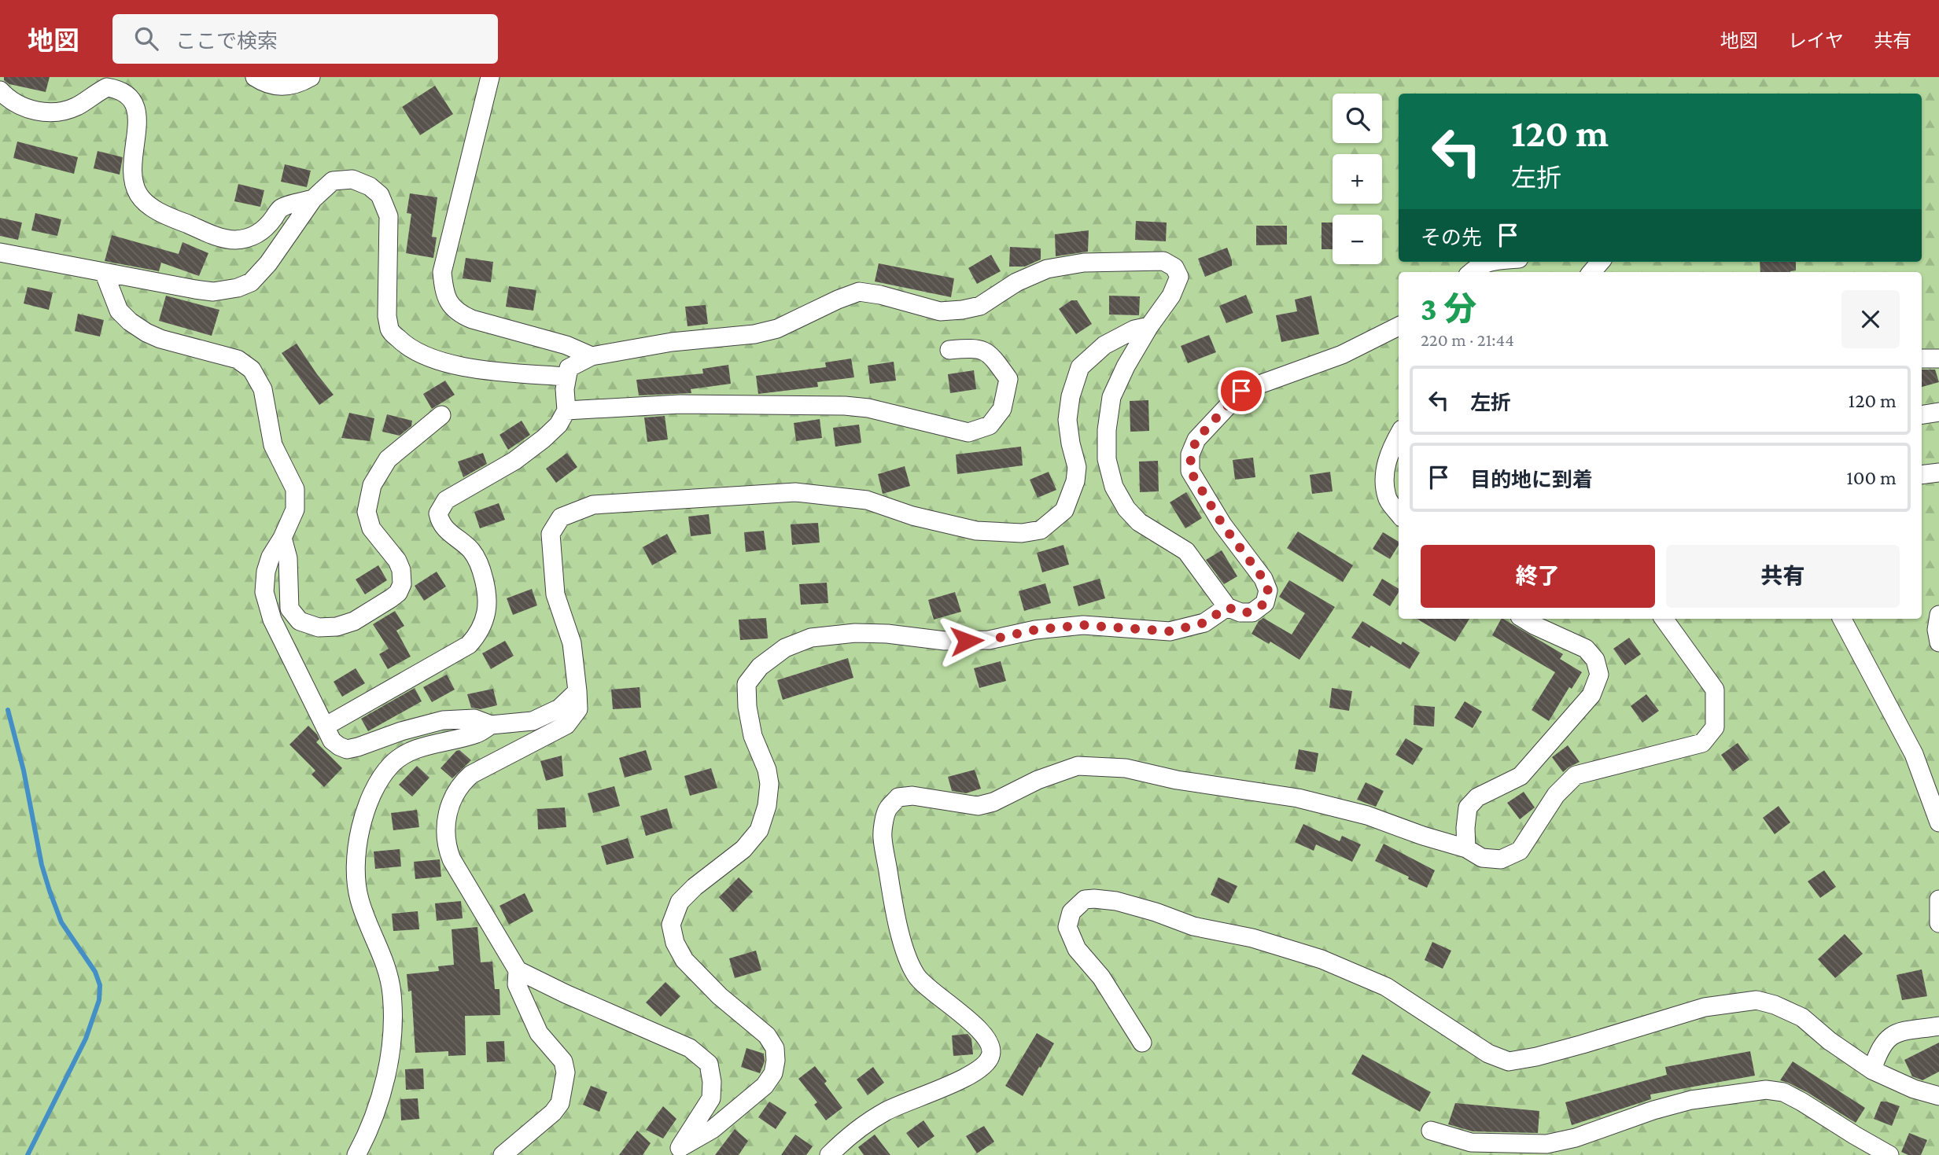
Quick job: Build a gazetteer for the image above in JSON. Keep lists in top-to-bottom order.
{
  "page": {
    "header": "地図",
    "search": "ここで検索",
    "nav": ["地図", "レイヤ", "共有"],
    "map_buttons": ["+", "−"],
    "turn": ["120 m", "左折"],
    "then": "その先",
    "heading": ["3 分", "220 m · 21:44"],
    "list": [
      {
        "name": "左折",
        "value": "120 m"
      },
      {
        "name": "目的地に到着",
        "value": "100 m"
      }
    ],
    "buttons": ["終了", "共有"]
  }
}
